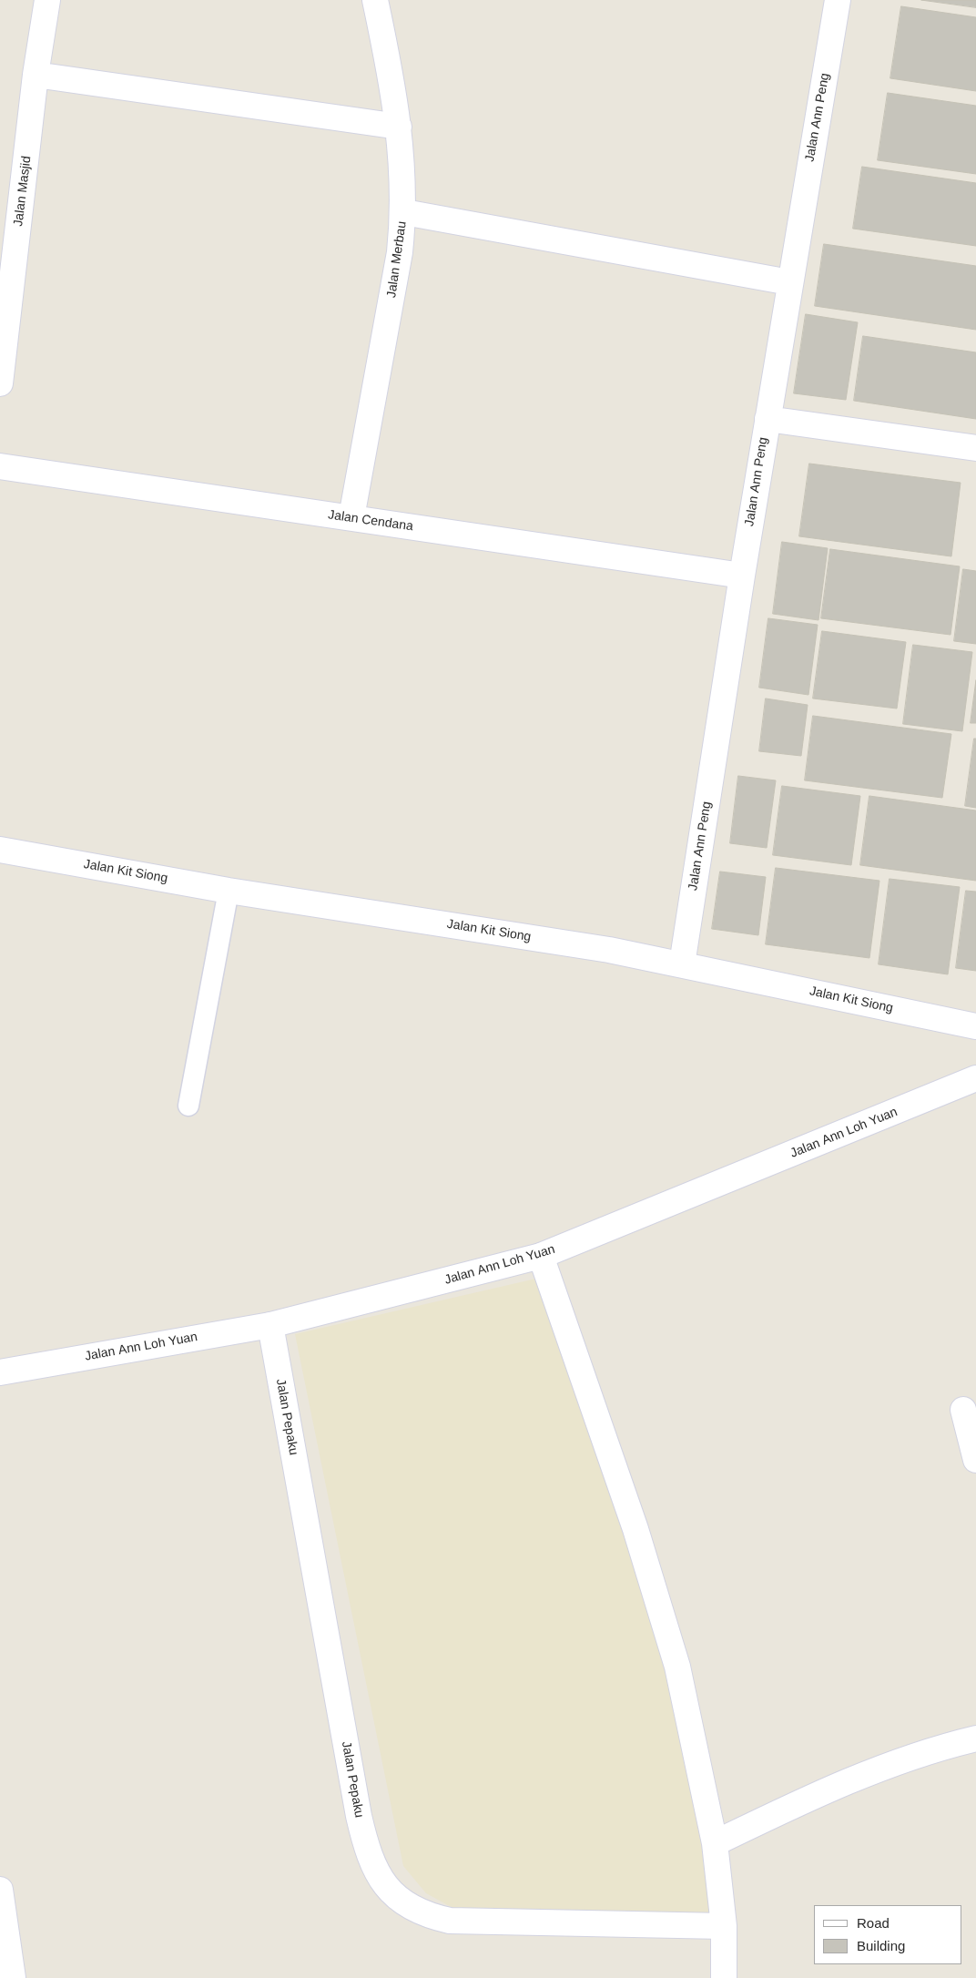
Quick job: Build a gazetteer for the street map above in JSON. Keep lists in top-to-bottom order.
{
  "streets": {
    "street": [
      "Jalan Ann Peng",
      "Jalan Masjid",
      "Jalan Merbau",
      "Jalan Cendana",
      "Jalan Kit Siong",
      "Jalan Ann Loh Yuan",
      "Jalan Pepaku"
    ]
  },
  "crossings": [
    ["Jalan Ann Peng", "Jalan Cendana"],
    ["Jalan Ann Peng", "Jalan Kit Siong"],
    ["Jalan Merbau", "Jalan Cendana"],
    ["Jalan Ann Loh Yuan", "Jalan Pepaku"]
  ],
  "legend": ["Road", "Building"]
}
